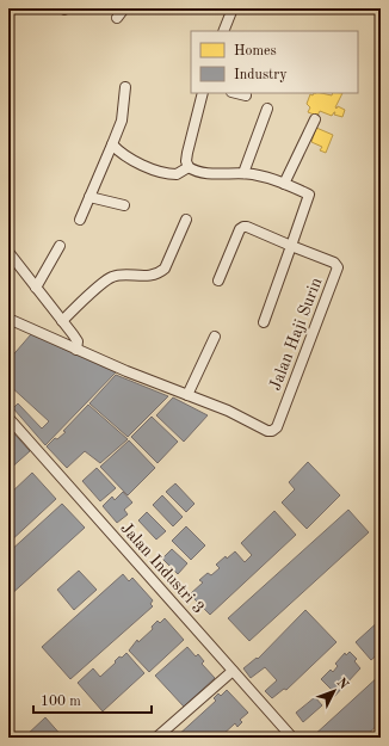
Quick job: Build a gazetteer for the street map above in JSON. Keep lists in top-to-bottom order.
{
  "streets": {
    "street": ["Jalan Haji Surin", "Jalan Industri 3"]
  },
  "legend": ["Homes", "Industry"],
  "scale_bar": "100 m",
  "north": "top right"
}
